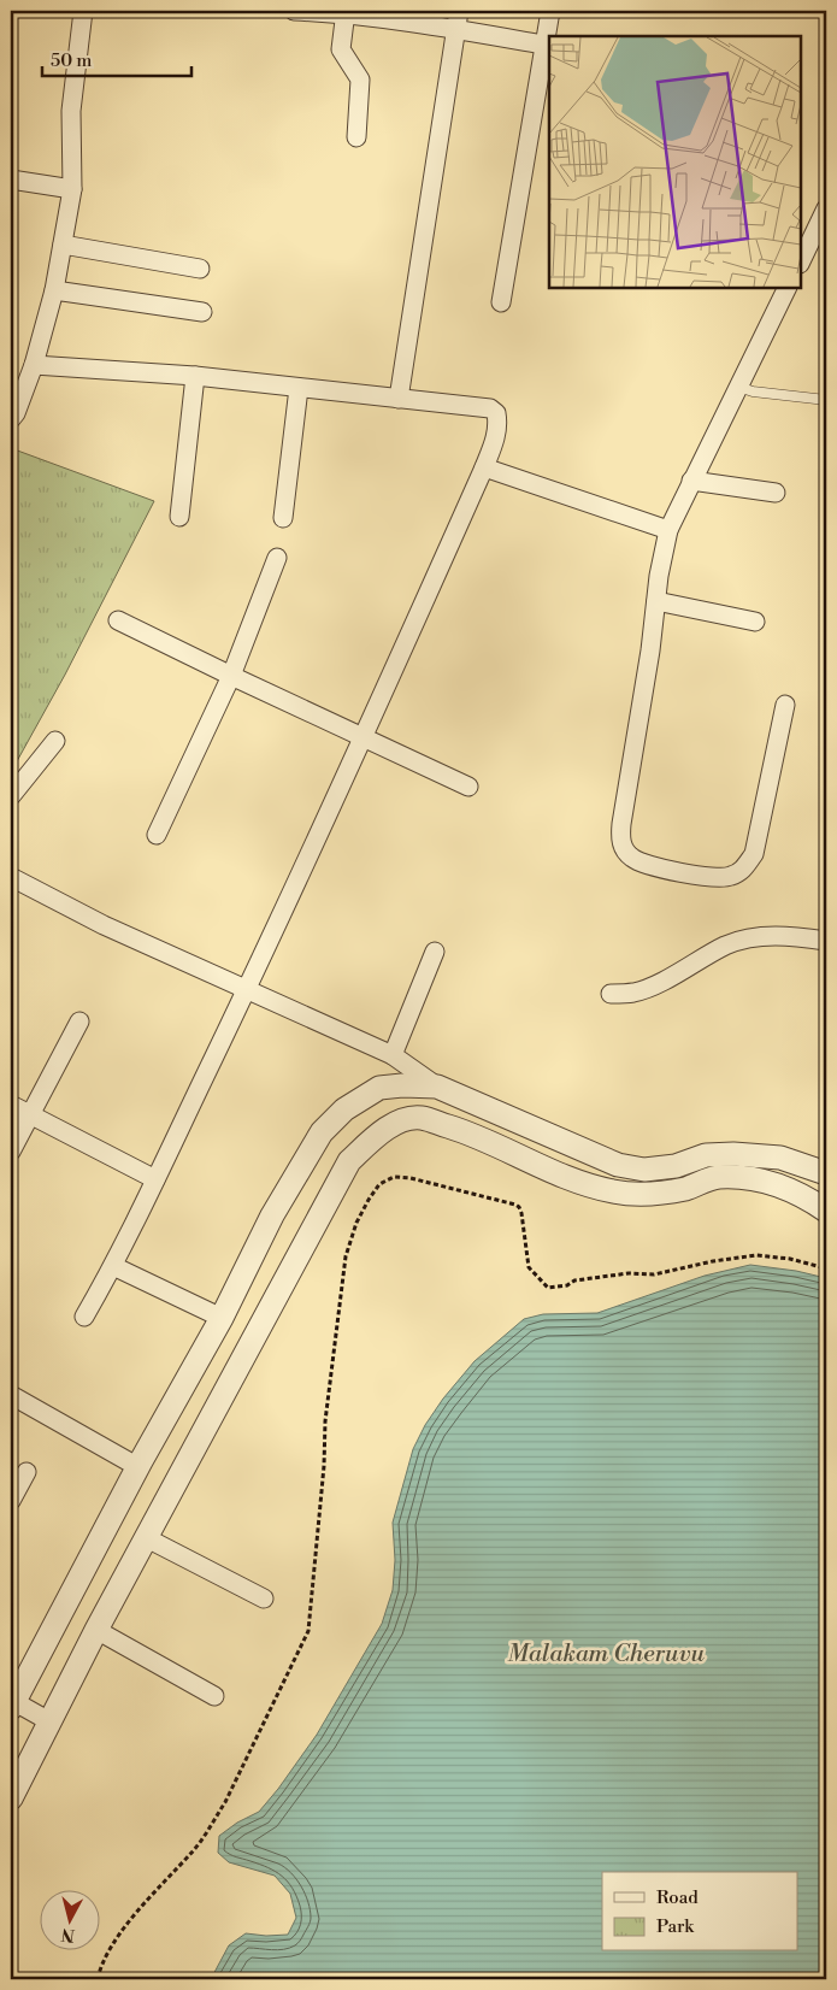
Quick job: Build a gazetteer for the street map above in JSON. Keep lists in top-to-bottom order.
{
  "water": ["Malakam Cheruvu"],
  "legend": ["Road", "Park"],
  "scale_bar": "50 m",
  "north": "bottom"
}
